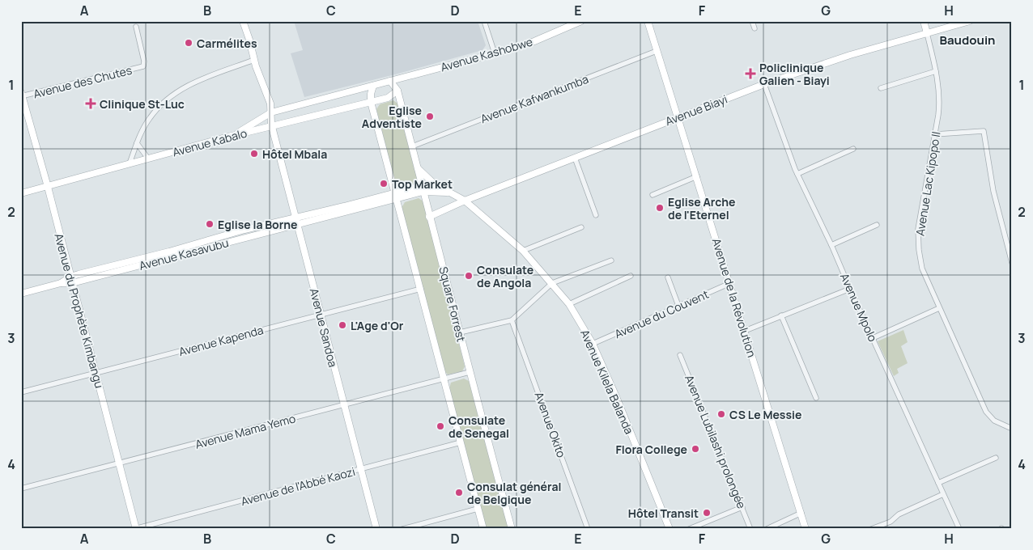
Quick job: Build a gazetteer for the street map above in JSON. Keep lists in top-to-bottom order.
{
  "streets": {
    "street": [
      "Avenue Kashobwe",
      "Avenue des Chutes",
      "Avenue Kafwankumba",
      "Avenue Biayi",
      "Avenue Kabalo",
      "Avenue Lac Kipopo II",
      "Avenue Kasavubu",
      "Avenue de la Révolution",
      "Square Forrest",
      "Avenue Mpolo",
      "Avenue du Prophète Kimbangu",
      "Avenue du Couvent",
      "Avenue Sandoa",
      "Avenue Kapenda",
      "Avenue Kilela Balanda",
      "Avenue Okito",
      "Avenue Mama Yemo",
      "Avenue Lubilashi prolongée",
      "Avenue de l'Abbé Kaozi"
    ]
  },
  "crossings": [
    ["Avenue Kashobwe", "Square Forrest"],
    ["Avenue des Chutes", "Avenue du Prophète Kimbangu"],
    ["Avenue Kafwankumba", "Avenue de la Révolution"],
    ["Avenue Kafwankumba", "Square Forrest"],
    ["Avenue Biayi", "Avenue Lac Kipopo II"],
    ["Avenue Biayi", "Avenue de la Révolution"],
    ["Avenue Biayi", "Square Forrest"],
    ["Avenue Biayi", "Avenue Mpolo"],
    ["Avenue Biayi", "Avenue Kilela Balanda"],
    ["Avenue Kabalo", "Square Forrest"],
    ["Avenue Kabalo", "Avenue du Prophète Kimbangu"],
    ["Avenue Kabalo", "Avenue Sandoa"],
    ["Avenue Kasavubu", "Square Forrest"],
    ["Avenue Kasavubu", "Avenue du Prophète Kimbangu"],
    ["Avenue Kasavubu", "Avenue Sandoa"],
    ["Avenue Kasavubu", "Avenue Kilela Balanda"],
    ["Avenue de la Révolution", "Avenue du Couvent"],
    ["Square Forrest", "Avenue Kilela Balanda"],
    ["Square Forrest", "Avenue Mama Yemo"],
    ["Avenue du Prophète Kimbangu", "Avenue Kapenda"],
    ["Avenue du Prophète Kimbangu", "Avenue Mama Yemo"],
    ["Avenue du Prophète Kimbangu", "Avenue de l'Abbé Kaozi"],
    ["Avenue du Couvent", "Avenue Kilela Balanda"],
    ["Avenue Sandoa", "Avenue Kapenda"],
    ["Avenue Sandoa", "Avenue Mama Yemo"],
    ["Avenue Sandoa", "Avenue de l'Abbé Kaozi"]
  ],
  "districts": ["Baudouin"],
  "places": {
    "other": [
      "Carmélites",
      "Eglise Adventiste",
      "Hôtel Mbala",
      "Top Market",
      "Eglise Arche de l'Eternel",
      "Eglise la Borne",
      "Consulate de Angola",
      "L'Age d'Or",
      "CS Le Messie",
      "Consulate de Senegal",
      "Flora College",
      "Consulat général de Belgique",
      "Hôtel Transit"
    ],
    "health": ["Policlinique Galien - Biayi", "Clinique St-Luc"]
  },
  "grid": {
    "columns": [
      "A",
      "B",
      "C",
      "D",
      "E",
      "F",
      "G",
      "H"
    ],
    "rows": [
      "1",
      "2",
      "3",
      "4"
    ]
  }
}
